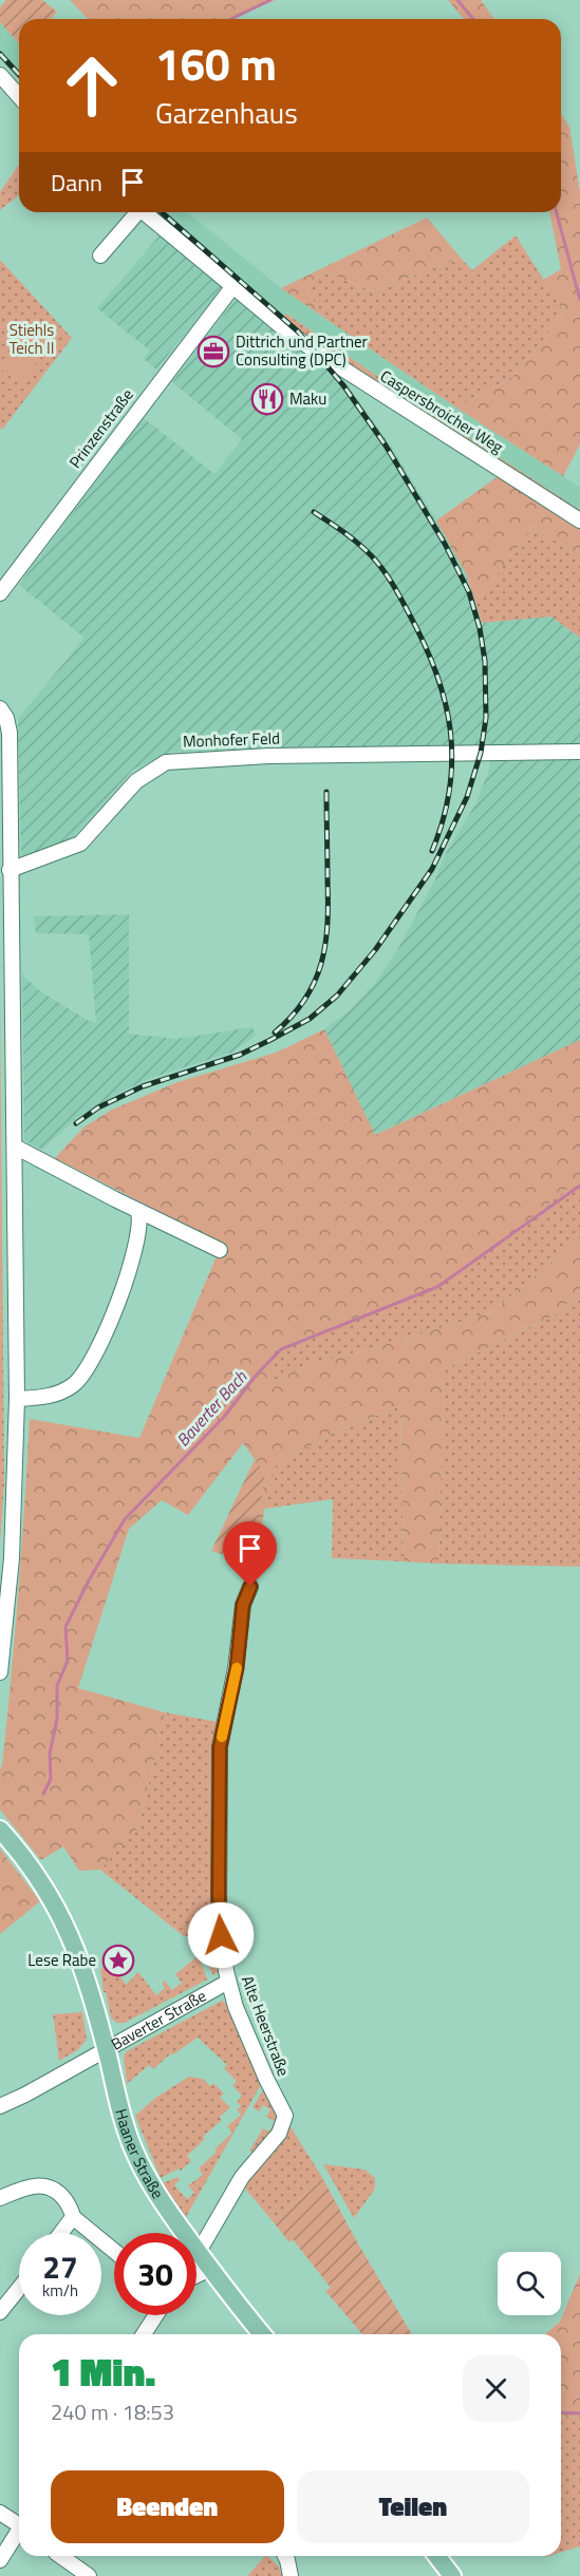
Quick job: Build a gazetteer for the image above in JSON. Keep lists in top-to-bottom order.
{
  "streets": {
    "main road": ["Baverter Straße", "Haaner Straße"],
    "street": [
      "Caspersbroicher Weg",
      "Prinzenstraße",
      "Monhofer Feld",
      "Alte Heerstraße"
    ]
  },
  "crossings": [
    ["Caspersbroicher Weg", "Prinzenstraße"],
    ["Baverter Straße", "Alte Heerstraße"],
    ["Baverter Straße", "Haaner Straße"],
    ["Alte Heerstraße", "Haaner Straße"]
  ],
  "water": ["Baverter Bach"],
  "parks": ["Stiehls Teich II"],
  "places": {
    "office": ["Dittrich und Partner Consulting (DPC)"],
    "restaurant": ["Maku"],
    "place": ["Lese Rabe"]
  },
  "page": {
    "turn": ["160 m", "Garzenhaus"],
    "then": "Dann",
    "speed": "27 km/h",
    "limit": "30",
    "heading": ["1 Min.", "240 m · 18:53"],
    "buttons": ["Beenden", "Teilen"]
  }
}
